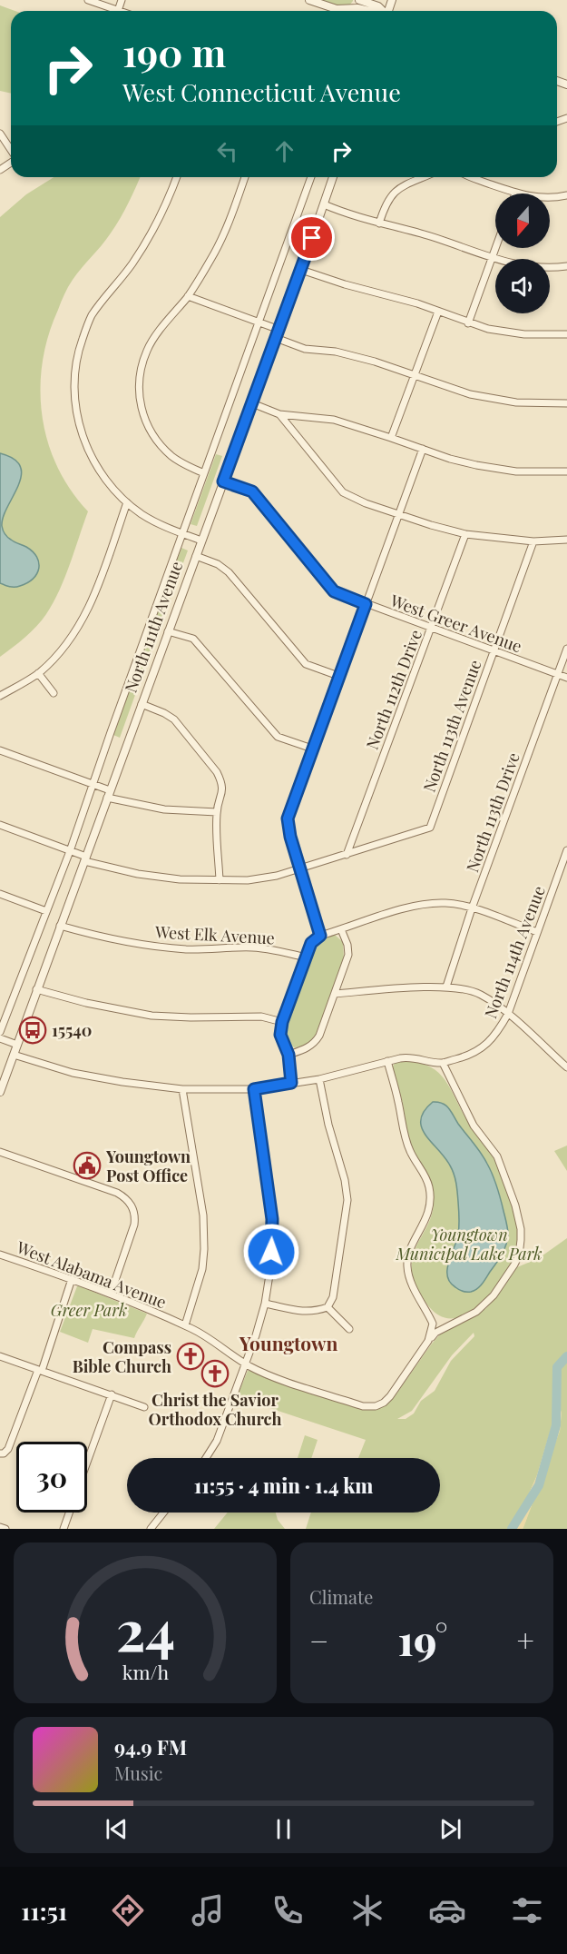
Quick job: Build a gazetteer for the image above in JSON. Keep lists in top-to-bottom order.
{
  "streets": {
    "street": [
      "West Greer Avenue",
      "North 111th Avenue",
      "North 112th Drive",
      "North 113th Avenue",
      "North 113th Drive",
      "West Elk Avenue",
      "North 114th Avenue",
      "West Alabama Avenue"
    ]
  },
  "crossings": [
    ["West Greer Avenue", "North 111th Avenue"],
    ["West Greer Avenue", "North 112th Drive"],
    ["West Greer Avenue", "North 113th Avenue"],
    ["West Greer Avenue", "North 113th Drive"],
    ["North 111th Avenue", "West Elk Avenue"],
    ["North 112th Drive", "North 113th Avenue"]
  ],
  "districts": ["Youngtown"],
  "parks": ["Youngtown Municipal Lake Park", "Greer Park"],
  "places": {
    "bus stop": ["15540"],
    "public building": ["Youngtown Post Office"],
    "church": ["Compass Bible Church", "Christ the Savior Orthodox Church"]
  },
  "north": "bottom",
  "page": {
    "turn": ["190 m", "West Connecticut Avenue"],
    "limit": "30",
    "trip": "11:55 · 4 min · 1.4 km",
    "tile": "Climate",
    "heat": ["−", "19°", "+"],
    "song": ["94.9 FM", "Music"],
    "tabs": "11:51",
    "gauge": ["24", "km/h"]
  }
}
